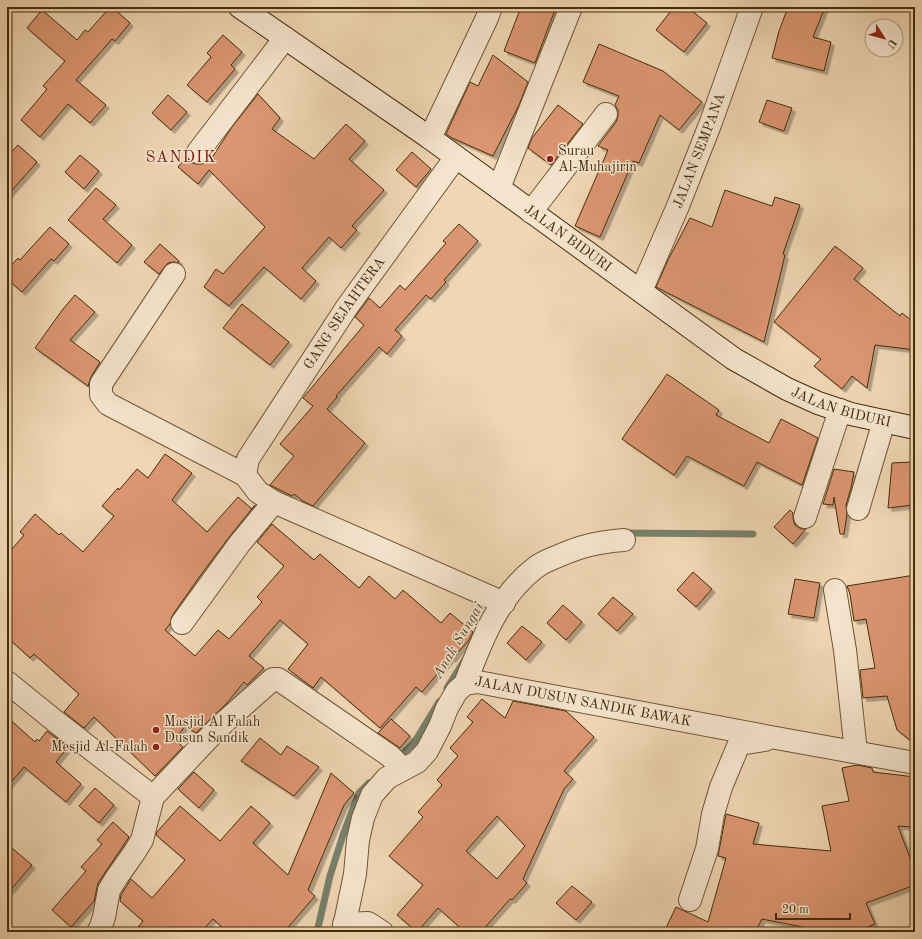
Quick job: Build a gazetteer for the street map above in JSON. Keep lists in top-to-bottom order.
{
  "streets": {
    "street": [
      "JALAN SEMPANA",
      "JALAN BIDURI",
      "GANG SEJAHTERA",
      "JALAN DUSUN SANDIK BAWAK"
    ]
  },
  "crossings": [
    ["JALAN SEMPANA", "JALAN BIDURI"],
    ["JALAN BIDURI", "GANG SEJAHTERA"]
  ],
  "districts": ["SANDIK"],
  "water": ["Anak Sungai"],
  "places": ["Surau Al-Muhajirin", "Masjid Al Falah Dusun Sandik", "Mesjid Al-Falah"],
  "scale_bar": "20 m",
  "north": "bottom right"
}
